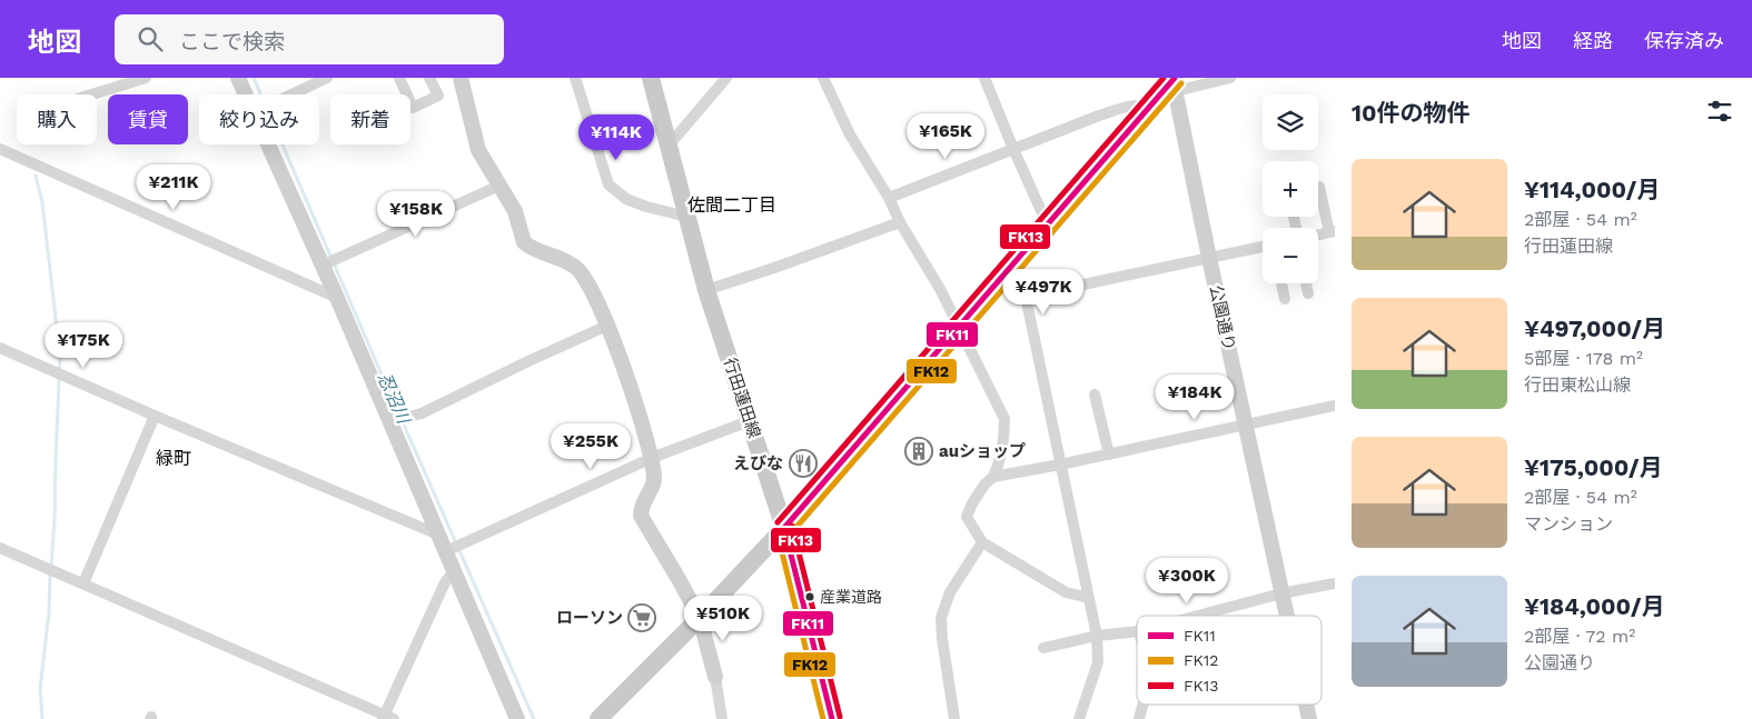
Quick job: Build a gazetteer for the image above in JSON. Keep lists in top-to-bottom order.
{
  "streets": {
    "main road": ["行田蓮田線"],
    "street": ["公園通り"]
  },
  "districts": ["佐間二丁目", "緑町"],
  "water": ["忍沼川"],
  "places": {
    "building": ["auショップ"],
    "restaurant": ["えびな"],
    "other": ["産業道路"],
    "supermarket": ["ローソン"]
  },
  "lines": ["transit line FK11", "transit line FK13", "transit line FK12"],
  "legend": ["FK11", "FK12", "FK13"],
  "page": {
    "header": "地図",
    "search": "ここで検索",
    "nav": ["地図", "経路", "保存済み"],
    "heading": "10件の物件",
    "map_buttons": ["+", "−"],
    "chip": [
      "購入",
      "賃貸",
      "絞り込み",
      "新着"
    ],
    "price": [
      "¥165K",
      "¥114K",
      "¥211K",
      "¥158K",
      "¥497K",
      "¥175K",
      "¥184K",
      "¥255K",
      "¥300K",
      "¥510K"
    ],
    "list": [
      {
        "name": "¥114,000/月",
        "note": "2部屋 · 54 m² · 行田蓮田線"
      },
      {
        "name": "¥497,000/月",
        "note": "5部屋 · 178 m² · 行田東松山線"
      },
      {
        "name": "¥175,000/月",
        "note": "2部屋 · 54 m² · マンション"
      },
      {
        "name": "¥184,000/月",
        "note": "2部屋 · 72 m² · 公園通り"
      }
    ]
  }
}
